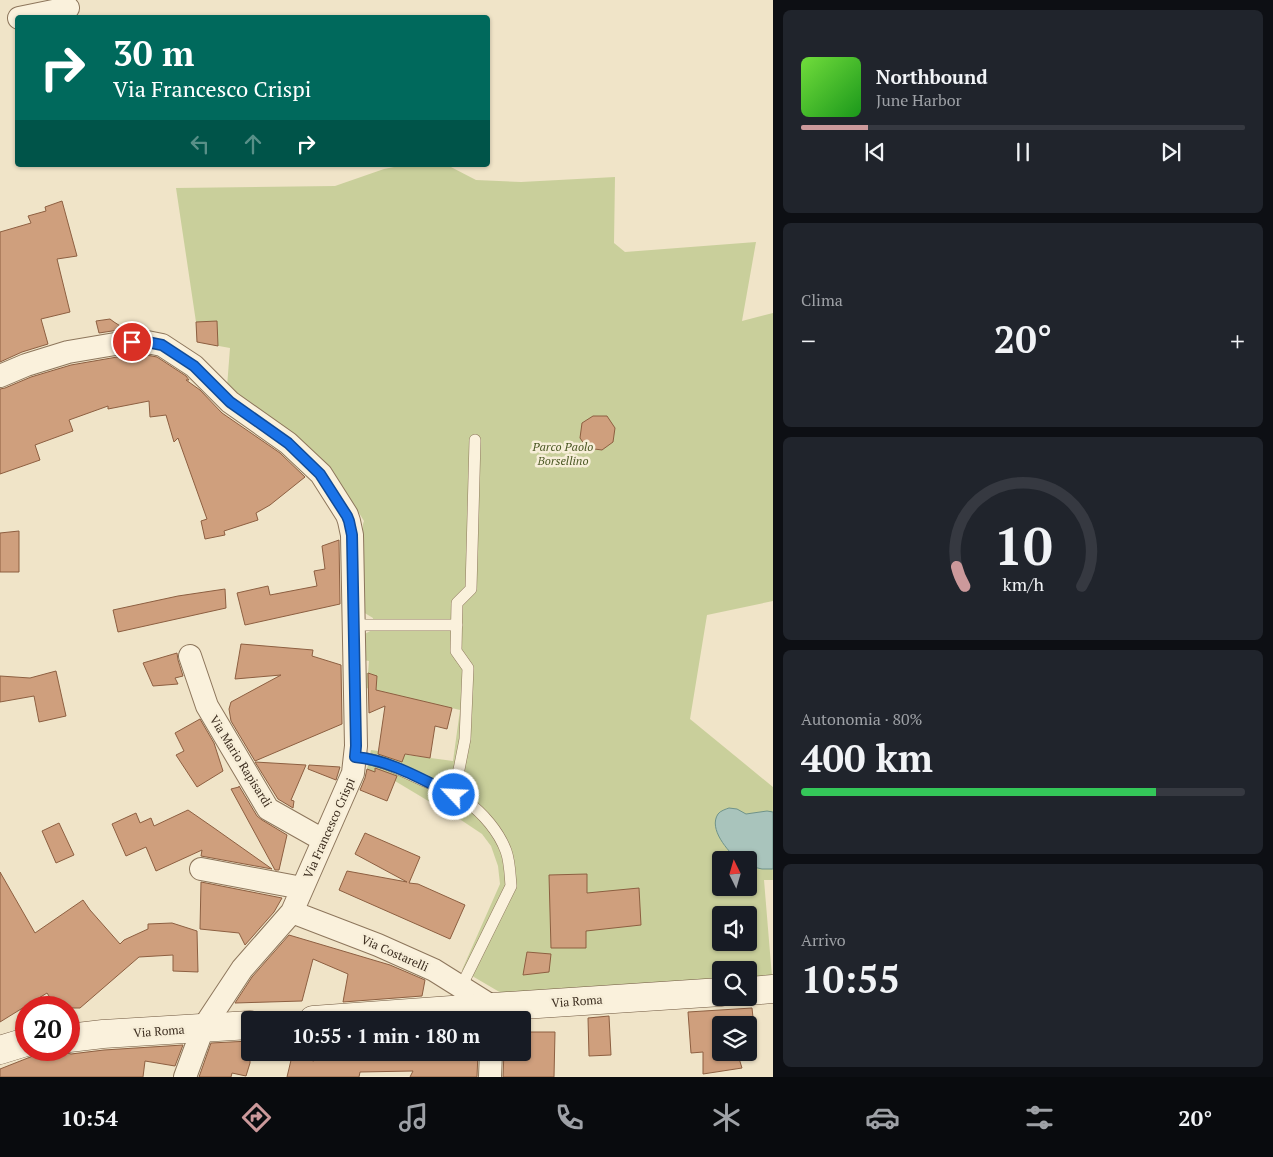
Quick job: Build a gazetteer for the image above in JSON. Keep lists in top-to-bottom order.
{
  "streets": {
    "main road": ["Via Roma"],
    "street": ["Via Mario Rapisardi", "Via Francesco Crispi", "Via Costarelli"]
  },
  "crossings": [
    ["Via Mario Rapisardi", "Via Francesco Crispi"],
    ["Via Francesco Crispi", "Via Costarelli"],
    ["Via Francesco Crispi", "Via Roma"],
    ["Via Costarelli", "Via Roma"]
  ],
  "parks": ["Parco Paolo Borsellino"],
  "north": "top",
  "page": {
    "turn": ["30 m", "Via Francesco Crispi"],
    "song": ["Northbound", "June Harbor"],
    "tile": [
      "Clima",
      ["Autonomia · 80%", "400 km"],
      ["Arrivo", "10:55"]
    ],
    "heat": ["−", "20°", "+"],
    "limit": "20",
    "trip": "10:55 · 1 min · 180 m",
    "tabs": ["10:54", "20°"],
    "gauge": ["10", "km/h"]
  }
}
